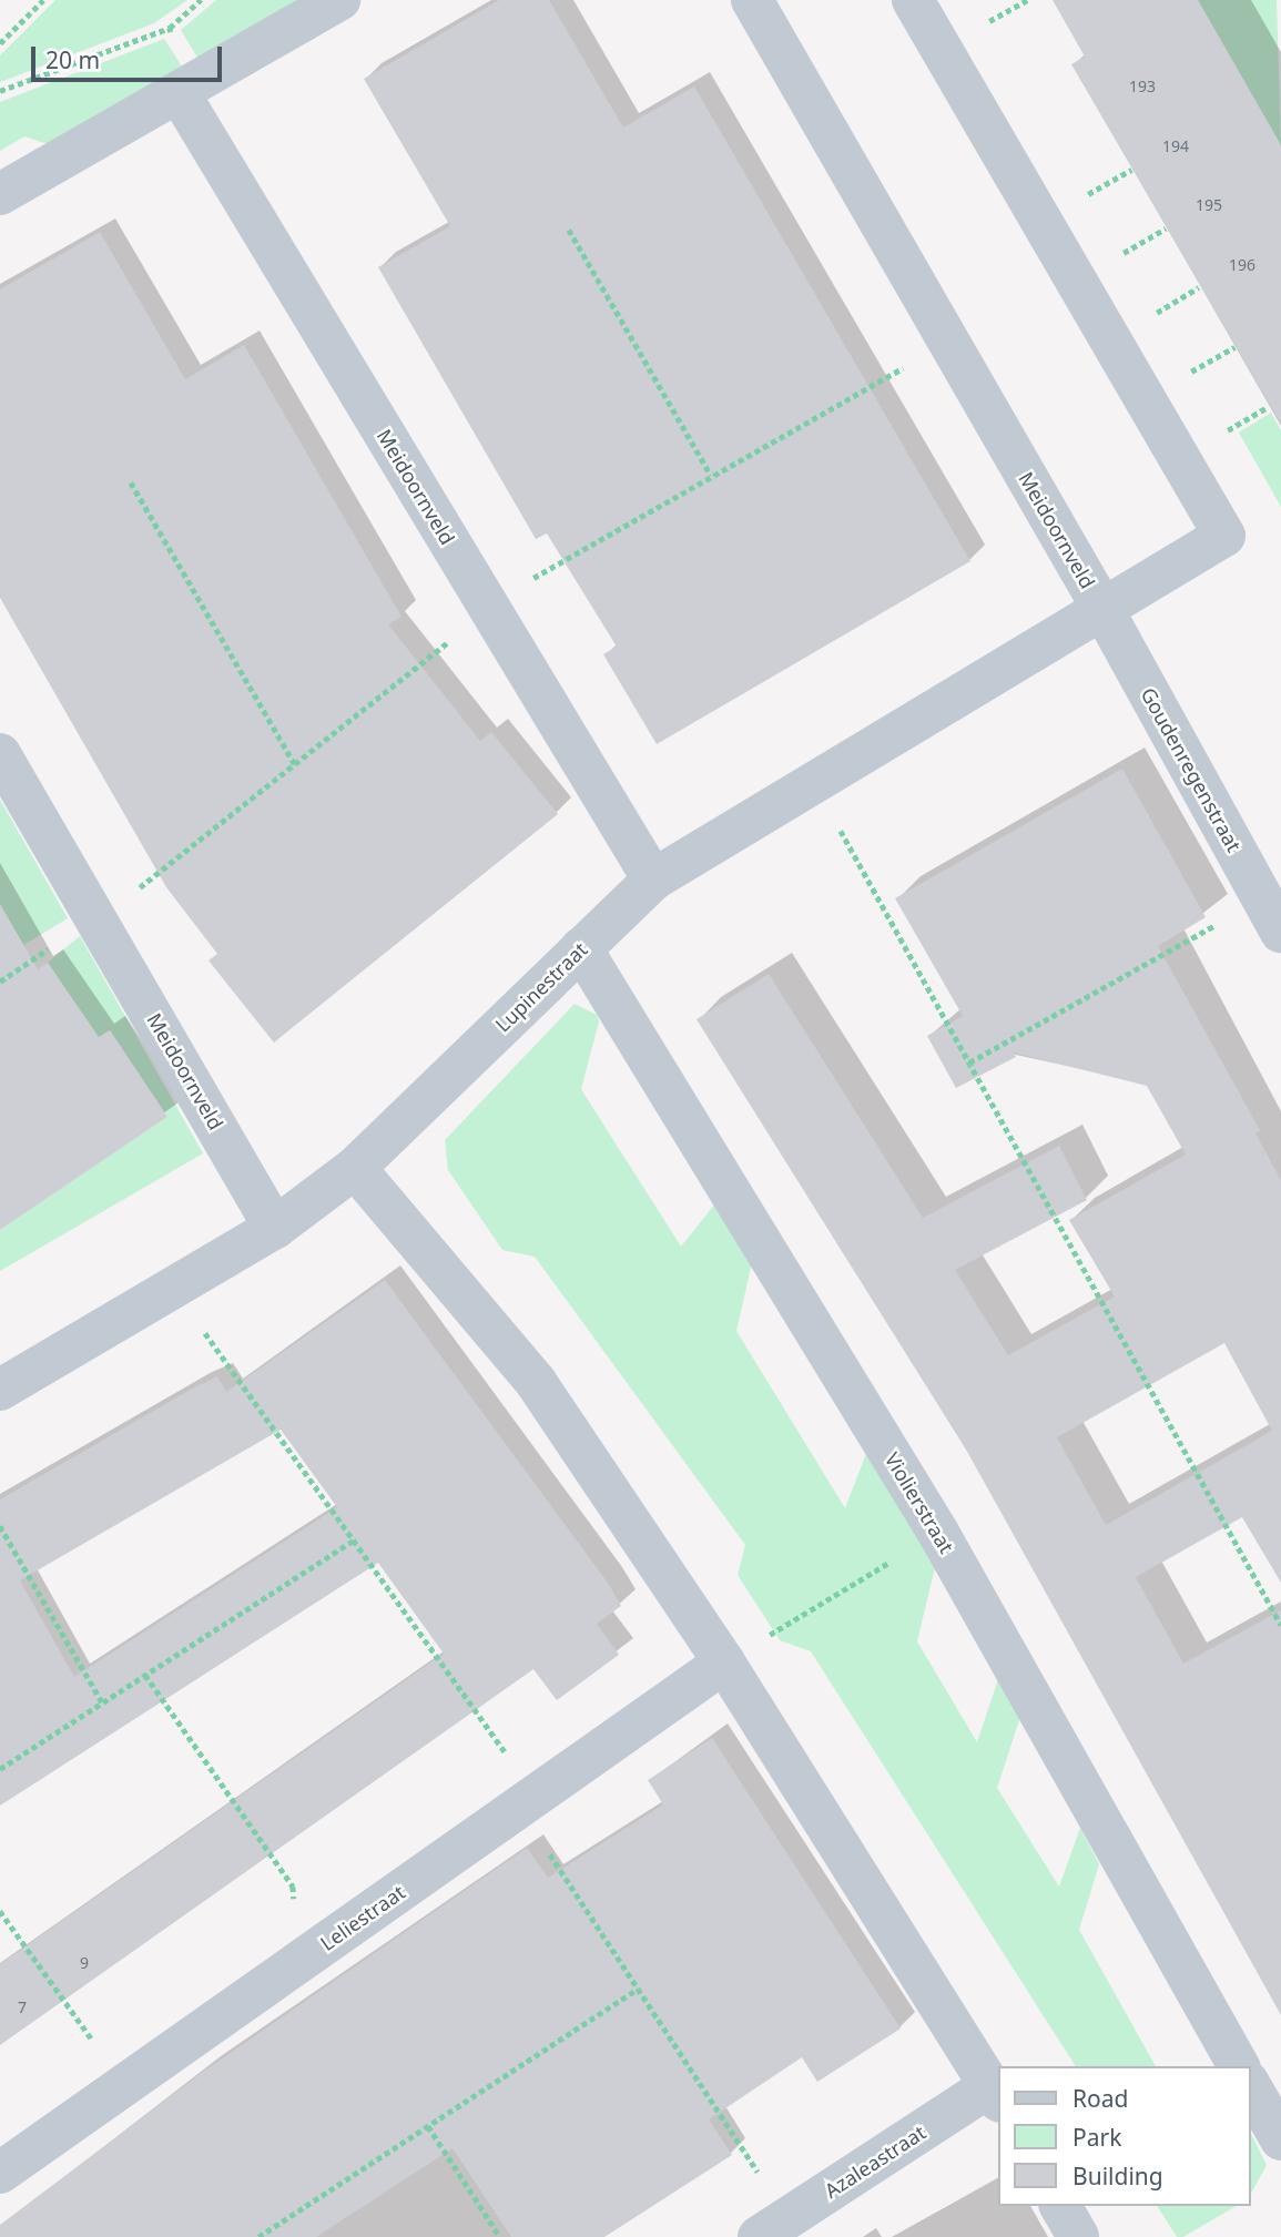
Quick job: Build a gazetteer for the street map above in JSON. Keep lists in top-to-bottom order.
{
  "streets": {
    "street": [
      "Meidoornveld",
      "Goudenregenstraat",
      "Lupinestraat",
      "Violierstraat",
      "Leliestraat",
      "Azaleastraat"
    ]
  },
  "crossings": [
    ["Meidoornveld", "Goudenregenstraat"],
    ["Meidoornveld", "Lupinestraat"],
    ["Goudenregenstraat", "Lupinestraat"],
    ["Lupinestraat", "Violierstraat"]
  ],
  "house_numbers": [
    "193",
    "194",
    "195",
    "196",
    "9",
    "7"
  ],
  "legend": ["Road", "Park", "Building"],
  "scale_bar": "20 m"
}
